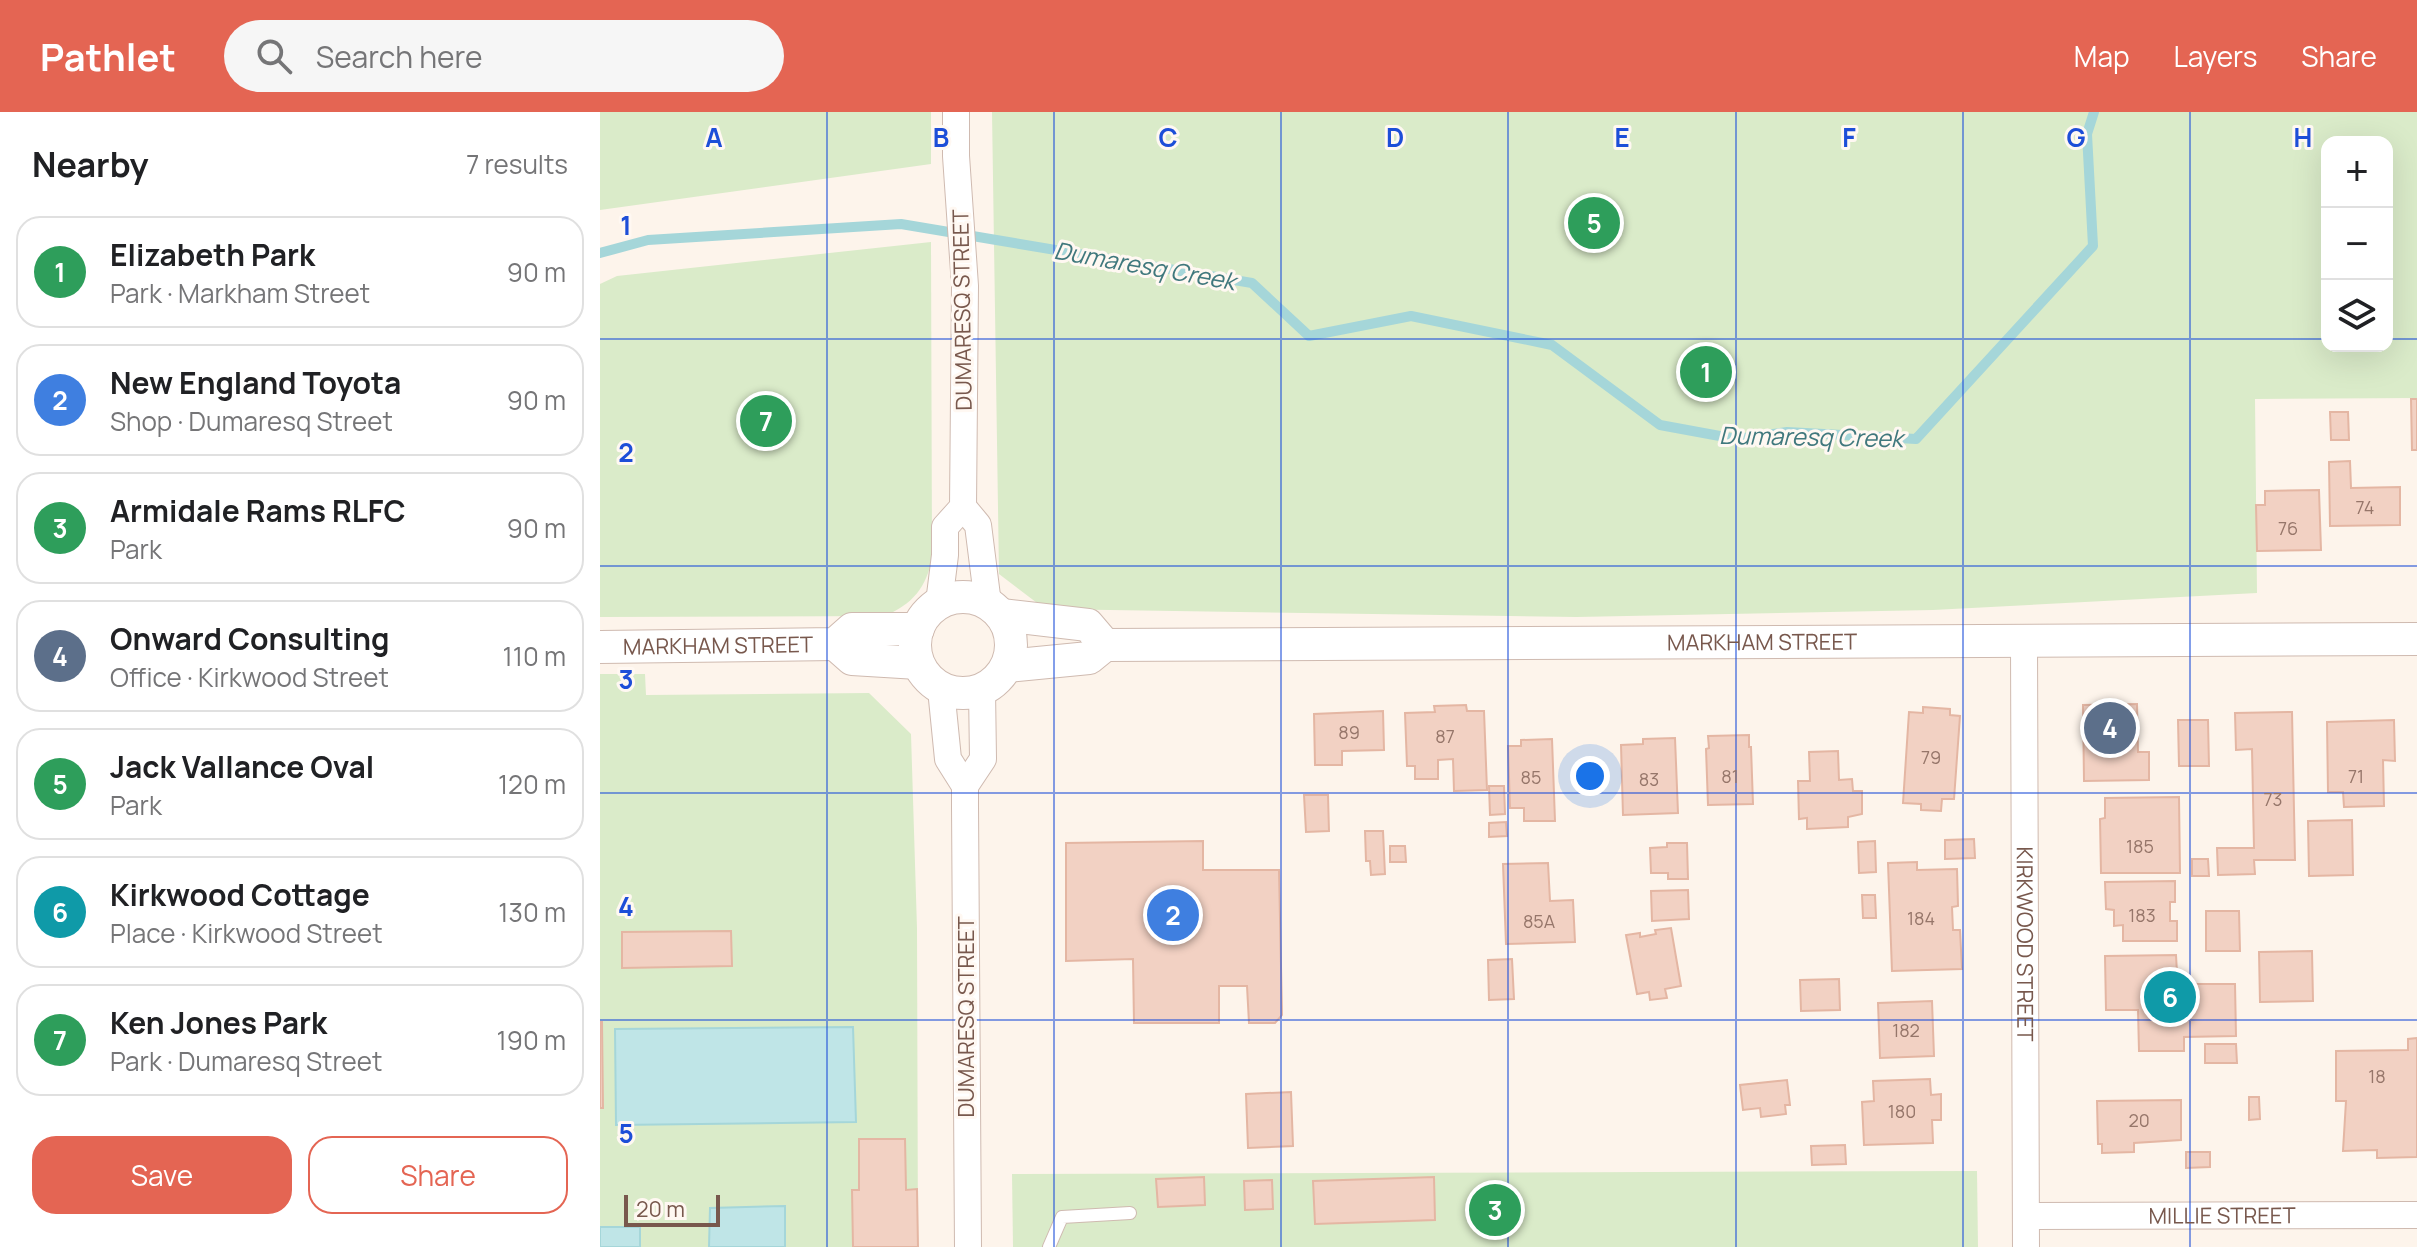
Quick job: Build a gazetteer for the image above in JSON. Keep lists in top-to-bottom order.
{
  "streets": {
    "street": [
      "DUMARESQ STREET",
      "MARKHAM STREET",
      "KIRKWOOD STREET",
      "MILLIE STREET"
    ]
  },
  "crossings": [
    ["DUMARESQ STREET", "MARKHAM STREET"],
    ["MARKHAM STREET", "KIRKWOOD STREET"],
    ["KIRKWOOD STREET", "MILLIE STREET"]
  ],
  "water": ["Dumaresq Creek"],
  "house_numbers": [
    "74",
    "76",
    "89",
    "87",
    "79",
    "81",
    "71",
    "85",
    "83",
    "73",
    "185",
    "183",
    "184",
    "85A",
    "182",
    "18",
    "180",
    "20"
  ],
  "scale_bar": "20 m",
  "page": {
    "header": "Pathlet",
    "search": "Search here",
    "nav": ["Map", "Layers", "Share"],
    "heading": ["Nearby", "7 results"],
    "map_buttons": ["+", "−"],
    "pins": [
      "5",
      "1",
      "7",
      "4",
      "2",
      "6",
      "3"
    ],
    "list": [
      {
        "mark": "1",
        "name": "Elizabeth Park",
        "note": "Park · Markham Street",
        "value": "90 m"
      },
      {
        "mark": "2",
        "name": "New England Toyota",
        "note": "Shop · Dumaresq Street",
        "value": "90 m"
      },
      {
        "mark": "3",
        "name": "Armidale Rams RLFC",
        "note": "Park",
        "value": "90 m"
      },
      {
        "mark": "4",
        "name": "Onward Consulting",
        "note": "Office · Kirkwood Street",
        "value": "110 m"
      },
      {
        "mark": "5",
        "name": "Jack Vallance Oval",
        "note": "Park",
        "value": "120 m"
      },
      {
        "mark": "6",
        "name": "Kirkwood Cottage",
        "note": "Place · Kirkwood Street",
        "value": "130 m"
      },
      {
        "mark": "7",
        "name": "Ken Jones Park",
        "note": "Park · Dumaresq Street",
        "value": "190 m"
      }
    ],
    "buttons": ["Save", "Share"],
    "scale": "20 m"
  },
  "grid": {
    "columns": [
      "A",
      "B",
      "C",
      "D",
      "E",
      "F",
      "G",
      "H"
    ],
    "rows": [
      "1",
      "2",
      "3",
      "4",
      "5"
    ]
  }
}
